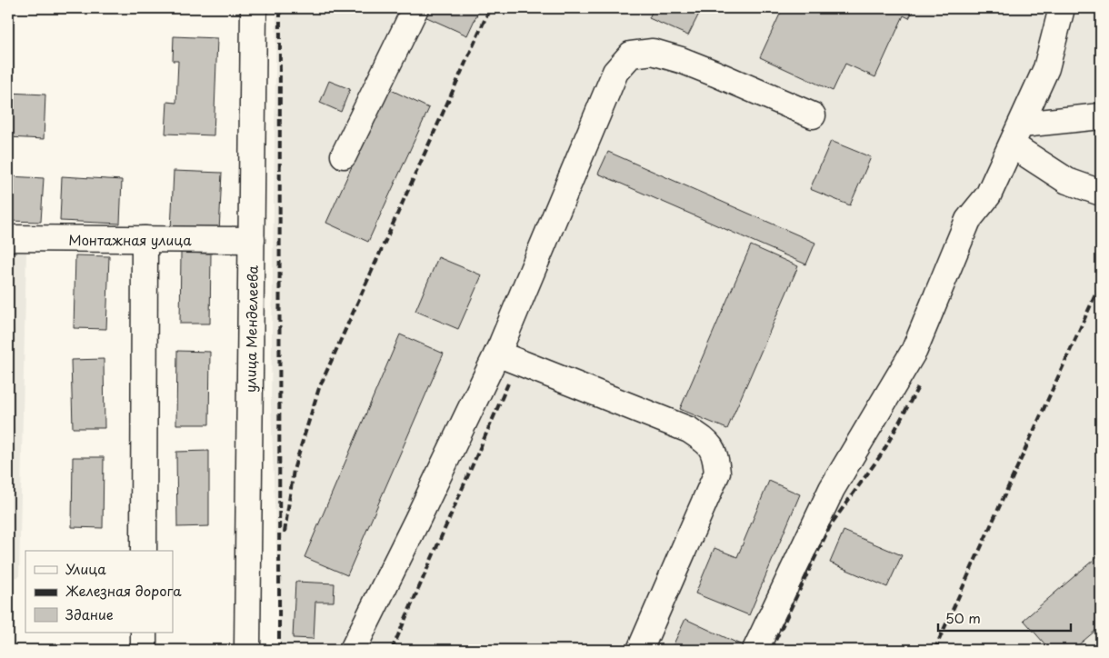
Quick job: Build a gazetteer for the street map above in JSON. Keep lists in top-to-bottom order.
{
  "streets": {
    "street": ["Монтажная улица", "улица Менделеева"]
  },
  "crossings": [
    ["Монтажная улица", "улица Менделеева"]
  ],
  "legend": ["Улица", "Железная дорога", "Здание"],
  "scale_bar": "50 m"
}
